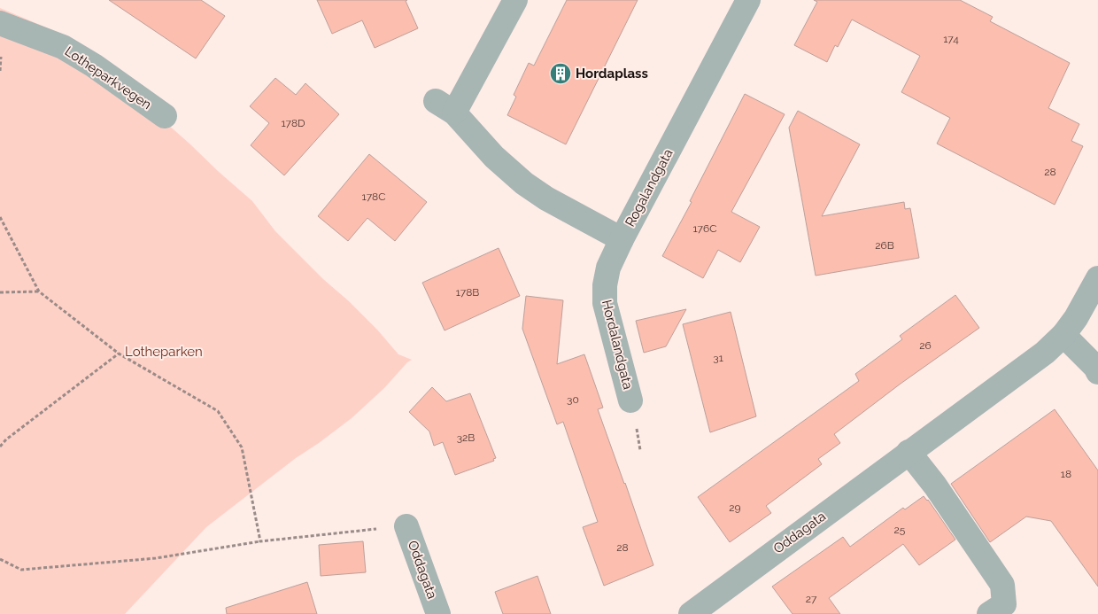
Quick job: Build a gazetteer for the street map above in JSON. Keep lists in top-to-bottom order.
{
  "streets": {
    "street": [
      "Lotheparkvegen",
      "Rogalandgata",
      "Hordalandgata",
      "Oddagata"
    ]
  },
  "crossings": [
    ["Rogalandgata", "Hordalandgata"]
  ],
  "parks": ["Lotheparken"],
  "places": {
    "building": ["Hordaplass"]
  },
  "house_numbers": [
    "174",
    "178D",
    "28",
    "178C",
    "176C",
    "26B",
    "178B",
    "26",
    "31",
    "30",
    "32B",
    "18",
    "29",
    "25",
    "28",
    "27"
  ]
}
